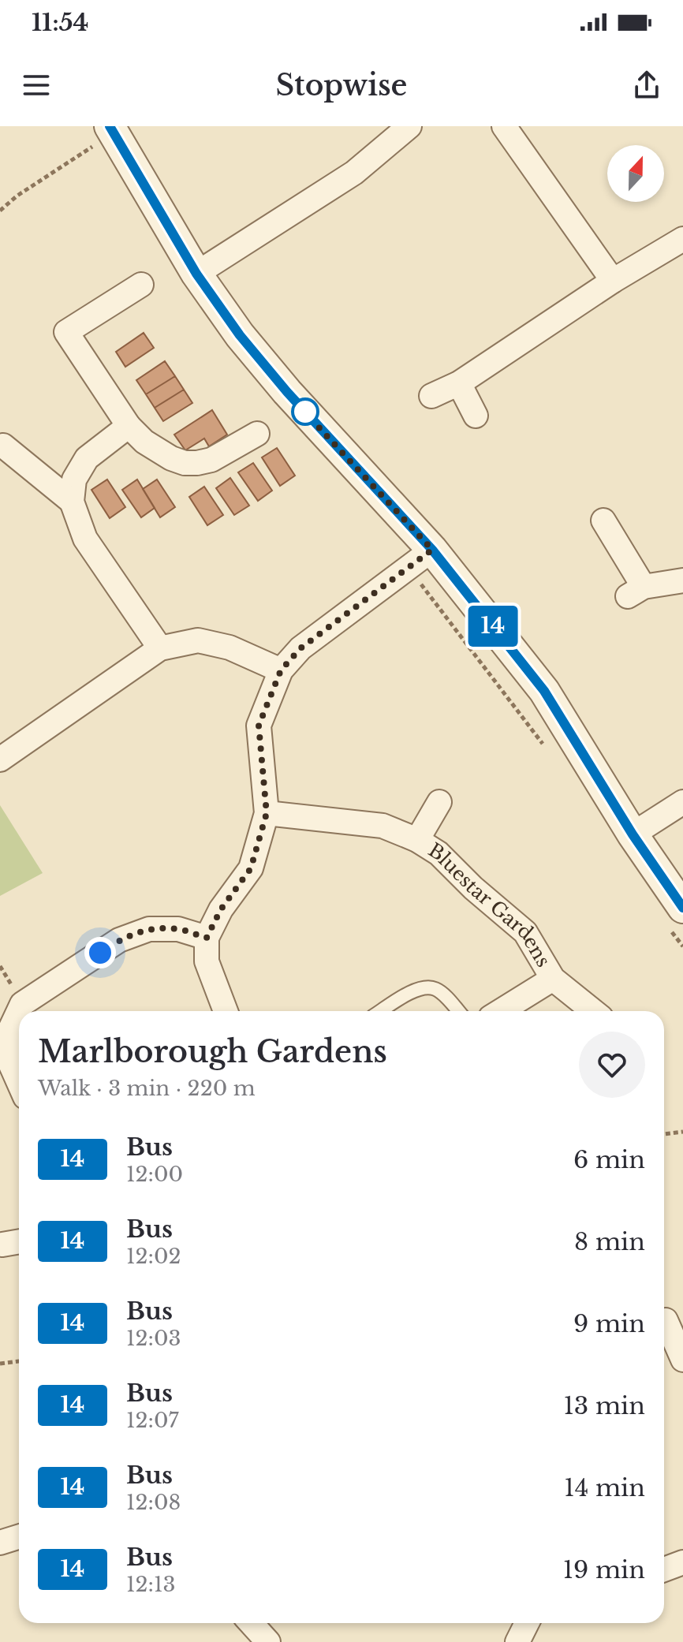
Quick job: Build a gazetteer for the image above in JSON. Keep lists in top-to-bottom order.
{
  "streets": {
    "street": ["Bluestar Gardens"]
  },
  "lines": ["bus line 14"],
  "north": "top",
  "page": {
    "status": "11:54",
    "header": "Stopwise",
    "on_map": "14",
    "heading": ["Marlborough Gardens", "Walk · 3 min · 220 m"],
    "list": [
      {
        "mark": "14",
        "name": "Bus",
        "note": "12:00",
        "value": "6 min"
      },
      {
        "mark": "14",
        "name": "Bus",
        "note": "12:02",
        "value": "8 min"
      },
      {
        "mark": "14",
        "name": "Bus",
        "note": "12:03",
        "value": "9 min"
      },
      {
        "mark": "14",
        "name": "Bus",
        "note": "12:07",
        "value": "13 min"
      },
      {
        "mark": "14",
        "name": "Bus",
        "note": "12:08",
        "value": "14 min"
      },
      {
        "mark": "14",
        "name": "Bus",
        "note": "12:13",
        "value": "19 min"
      }
    ]
  }
}
